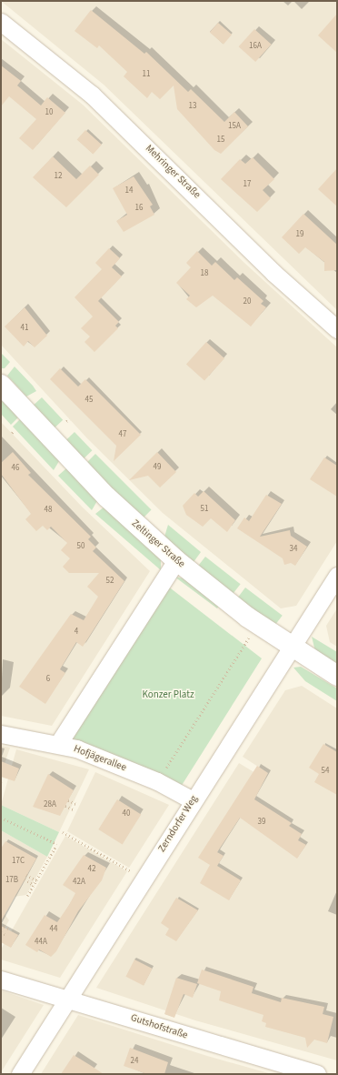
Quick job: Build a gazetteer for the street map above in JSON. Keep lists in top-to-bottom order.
{
  "streets": {
    "street": [
      "Mehringer Straße",
      "Zeltinger Straße",
      "Hofjägerallee",
      "Zerndorfer Weg",
      "Gutshofstraße"
    ]
  },
  "crossings": [
    ["Zeltinger Straße", "Zerndorfer Weg"],
    ["Hofjägerallee", "Zerndorfer Weg"],
    ["Zerndorfer Weg", "Gutshofstraße"]
  ],
  "parks": ["Konzer Platz"],
  "house_numbers": [
    "16A",
    "11",
    "13",
    "10",
    "15A",
    "15",
    "12",
    "17",
    "14",
    "16",
    "19",
    "18",
    "20",
    "41",
    "45",
    "47",
    "49",
    "46",
    "51",
    "48",
    "50",
    "34",
    "52",
    "4",
    "6",
    "54",
    "28A",
    "40",
    "39",
    "17C",
    "42",
    "17B",
    "42A",
    "44",
    "44A",
    "24"
  ]
}
